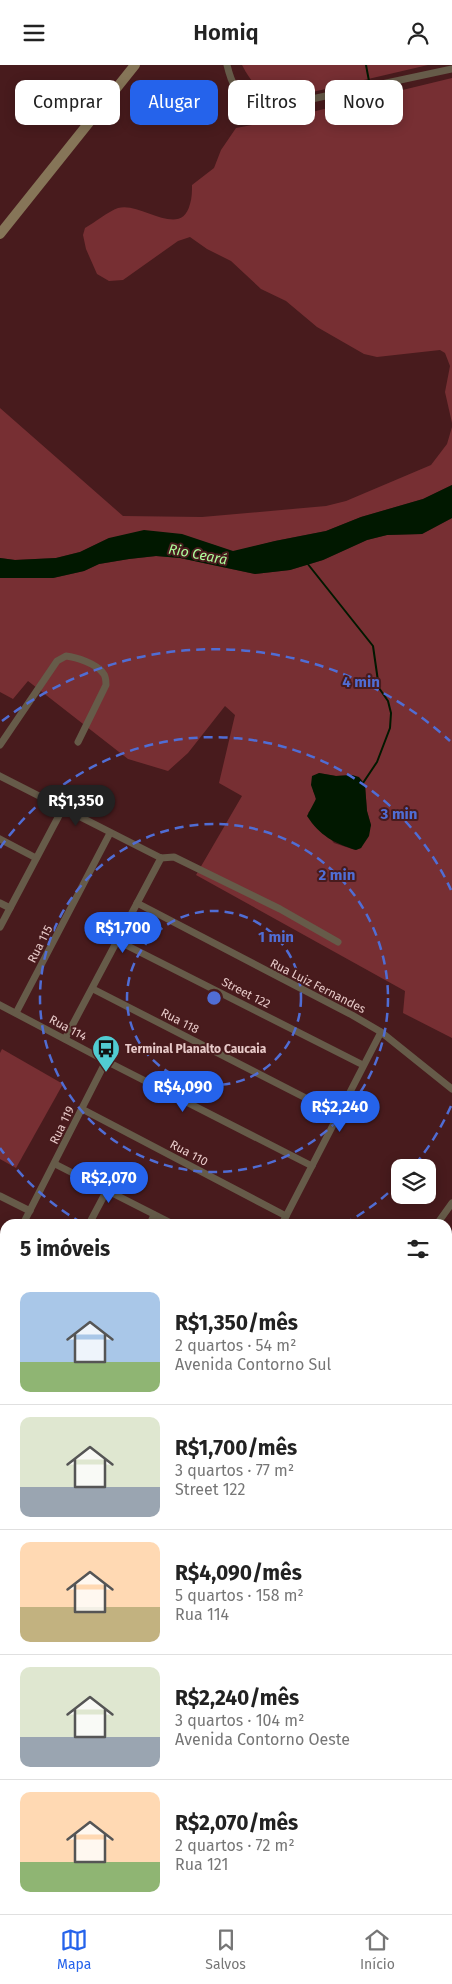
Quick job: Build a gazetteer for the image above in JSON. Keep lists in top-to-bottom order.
{
  "streets": {
    "street": [
      "Rua 115",
      "Rua Luiz Fernandes",
      "Street 122",
      "Rua 118",
      "Rua 114",
      "Rua 119",
      "Rua 110"
    ]
  },
  "crossings": [
    ["Rua 115", "Rua 114"],
    ["Rua 114", "Rua 119"],
    ["Rua 119", "Rua 110"]
  ],
  "water": ["Rio Ceará"],
  "places": {
    "bus stop": ["Terminal Planalto Caucaia"]
  },
  "page": {
    "header": "Homiq",
    "chip": [
      "Comprar",
      "Alugar",
      "Filtros",
      "Novo"
    ],
    "price": [
      "R$1,350",
      "R$1,700",
      "R$4,090",
      "R$2,240",
      "R$2,070"
    ],
    "heading": "5 imóveis",
    "list": [
      {
        "name": "R$1,350/mês",
        "note": "2 quartos · 54 m² · Avenida Contorno Sul"
      },
      {
        "name": "R$1,700/mês",
        "note": "3 quartos · 77 m² · Street 122"
      },
      {
        "name": "R$4,090/mês",
        "note": "5 quartos · 158 m² · Rua 114"
      },
      {
        "name": "R$2,240/mês",
        "note": "3 quartos · 104 m² · Avenida Contorno Oeste"
      },
      {
        "name": "R$2,070/mês",
        "note": "2 quartos · 72 m² · Rua 121"
      }
    ],
    "tabs": ["Mapa", "Salvos", "Início"]
  },
  "rings": [
    "4 min",
    "3 min",
    "2 min",
    "1 min"
  ]
}
